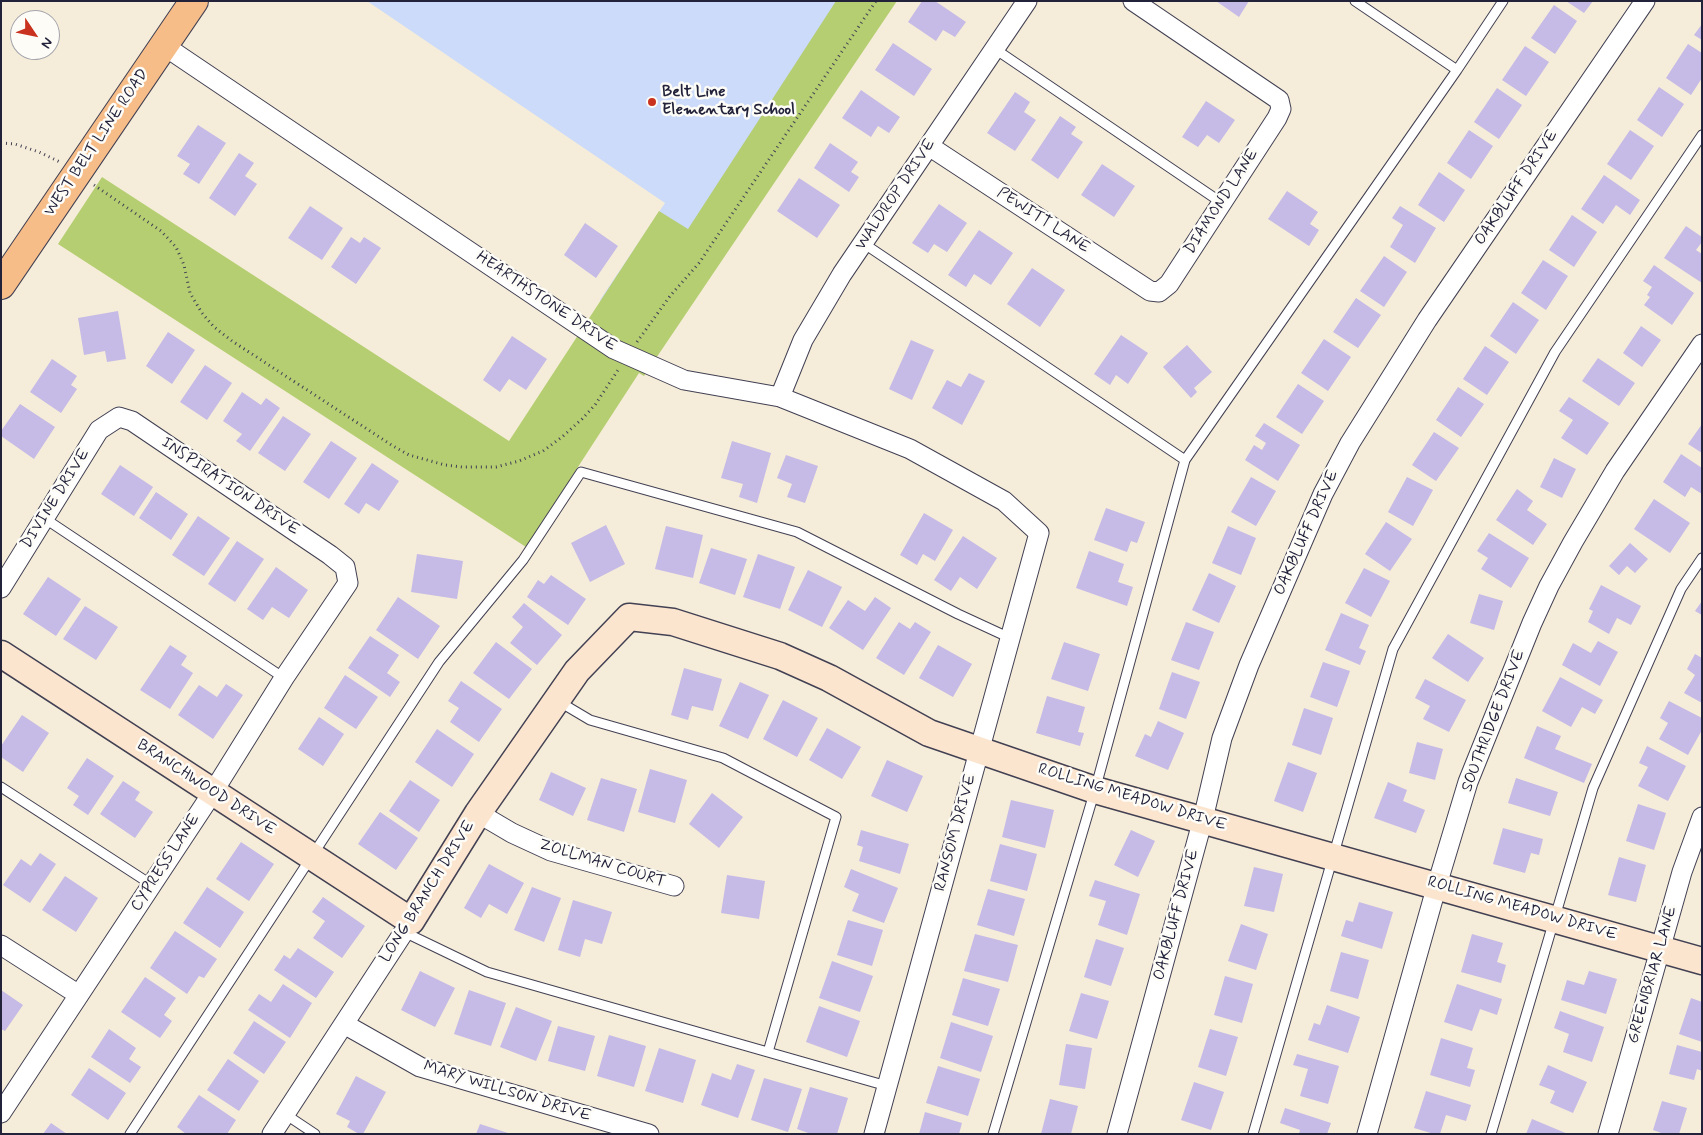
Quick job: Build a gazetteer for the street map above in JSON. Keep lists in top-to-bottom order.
{
  "streets": {
    "main road": ["WEST BELT LINE ROAD"],
    "street": [
      "OAKBLUFF DRIVE",
      "WALDROP DRIVE",
      "DIAMOND LANE",
      "PEWITT LANE",
      "HEARTHSTONE DRIVE",
      "INSPIRATION DRIVE",
      "DIVINE DRIVE",
      "SOUTHRIDGE DRIVE",
      "BRANCHWOOD DRIVE",
      "ROLLING MEADOW DRIVE",
      "RANSOM DRIVE",
      "CYPRESS LANE",
      "ZOLLMAN COURT",
      "LONG BRANCH DRIVE",
      "GREENBRIAR LANE",
      "MARY WILLSON DRIVE"
    ]
  },
  "crossings": [
    ["WEST BELT LINE ROAD", "HEARTHSTONE DRIVE"],
    ["OAKBLUFF DRIVE", "ROLLING MEADOW DRIVE"],
    ["WALDROP DRIVE", "PEWITT LANE"],
    ["WALDROP DRIVE", "HEARTHSTONE DRIVE"],
    ["DIAMOND LANE", "PEWITT LANE"],
    ["HEARTHSTONE DRIVE", "RANSOM DRIVE"],
    ["INSPIRATION DRIVE", "DIVINE DRIVE"],
    ["INSPIRATION DRIVE", "CYPRESS LANE"],
    ["SOUTHRIDGE DRIVE", "ROLLING MEADOW DRIVE"],
    ["BRANCHWOOD DRIVE", "CYPRESS LANE"],
    ["BRANCHWOOD DRIVE", "LONG BRANCH DRIVE"],
    ["ROLLING MEADOW DRIVE", "RANSOM DRIVE"],
    ["ROLLING MEADOW DRIVE", "LONG BRANCH DRIVE"],
    ["ROLLING MEADOW DRIVE", "GREENBRIAR LANE"],
    ["ZOLLMAN COURT", "LONG BRANCH DRIVE"],
    ["LONG BRANCH DRIVE", "MARY WILLSON DRIVE"]
  ],
  "places": ["Belt Line Elementary School"],
  "north": "bottom right"
}
